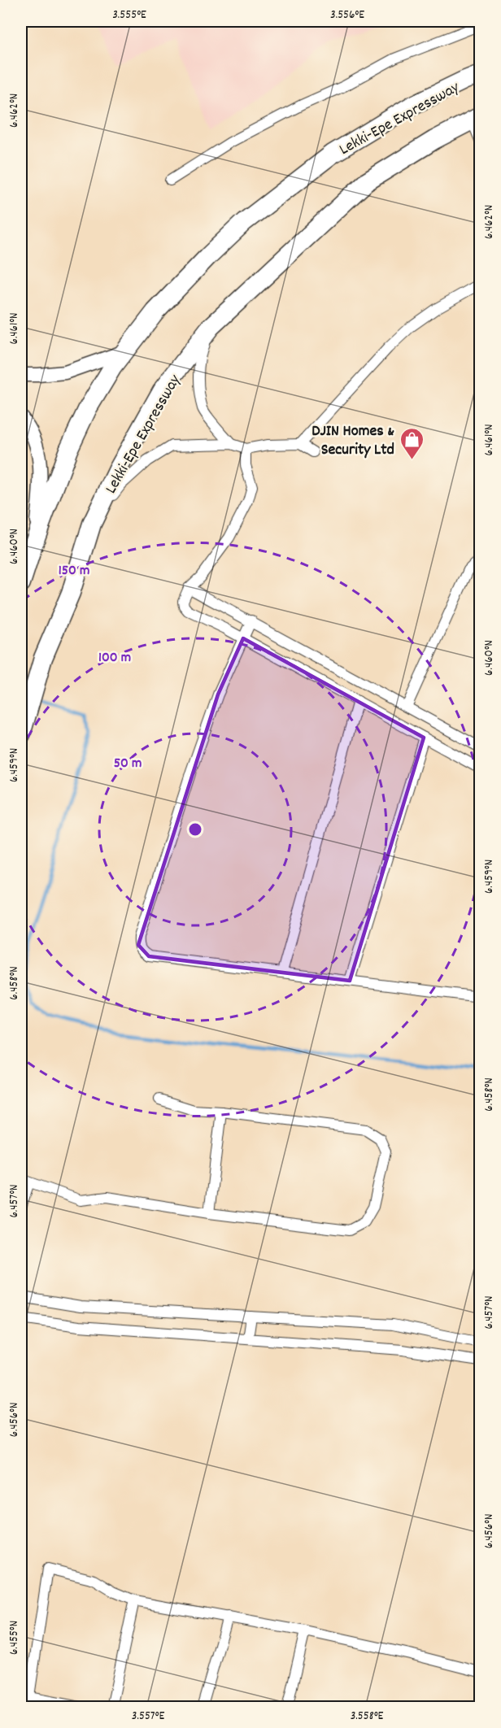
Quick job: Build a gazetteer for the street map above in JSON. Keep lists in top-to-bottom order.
{
  "streets": {
    "highway": ["Lekki-Epe Expressway"]
  },
  "places": {
    "shop": ["DJIN Homes & Security Ltd"]
  },
  "coordinates": [
    "3.555°E",
    "3.556°E",
    "6.462°N",
    "6.461°N",
    "6.460°N",
    "6.459°N",
    "6.458°N",
    "6.457°N",
    "6.456°N",
    "6.455°N",
    "3.557°E",
    "3.558°E"
  ],
  "rings": ["150 m", "100 m", "50 m"]
}
